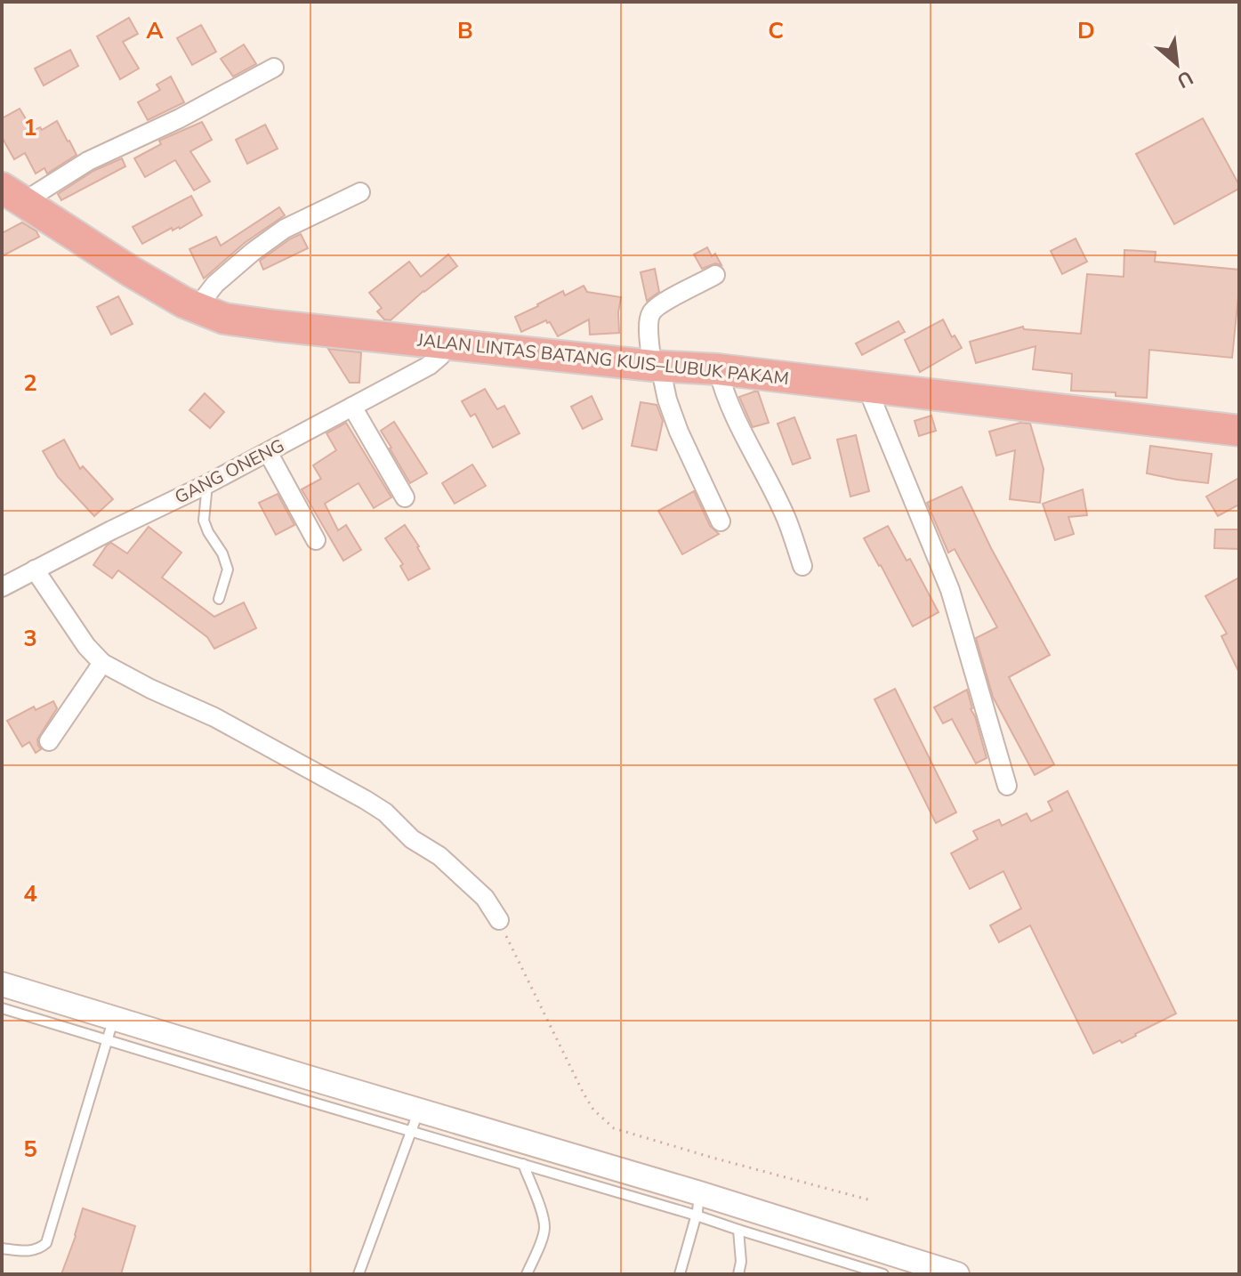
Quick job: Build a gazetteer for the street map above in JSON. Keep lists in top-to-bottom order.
{
  "streets": {
    "highway": ["JALAN LINTAS BATANG KUIS–LUBUK PAKAM"],
    "street": ["GANG ONENG"]
  },
  "crossings": [
    ["JALAN LINTAS BATANG KUIS–LUBUK PAKAM", "GANG ONENG"]
  ],
  "north": "bottom right",
  "grid": {
    "columns": [
      "A",
      "B",
      "C",
      "D"
    ],
    "rows": [
      "1",
      "2",
      "3",
      "4",
      "5"
    ]
  }
}
